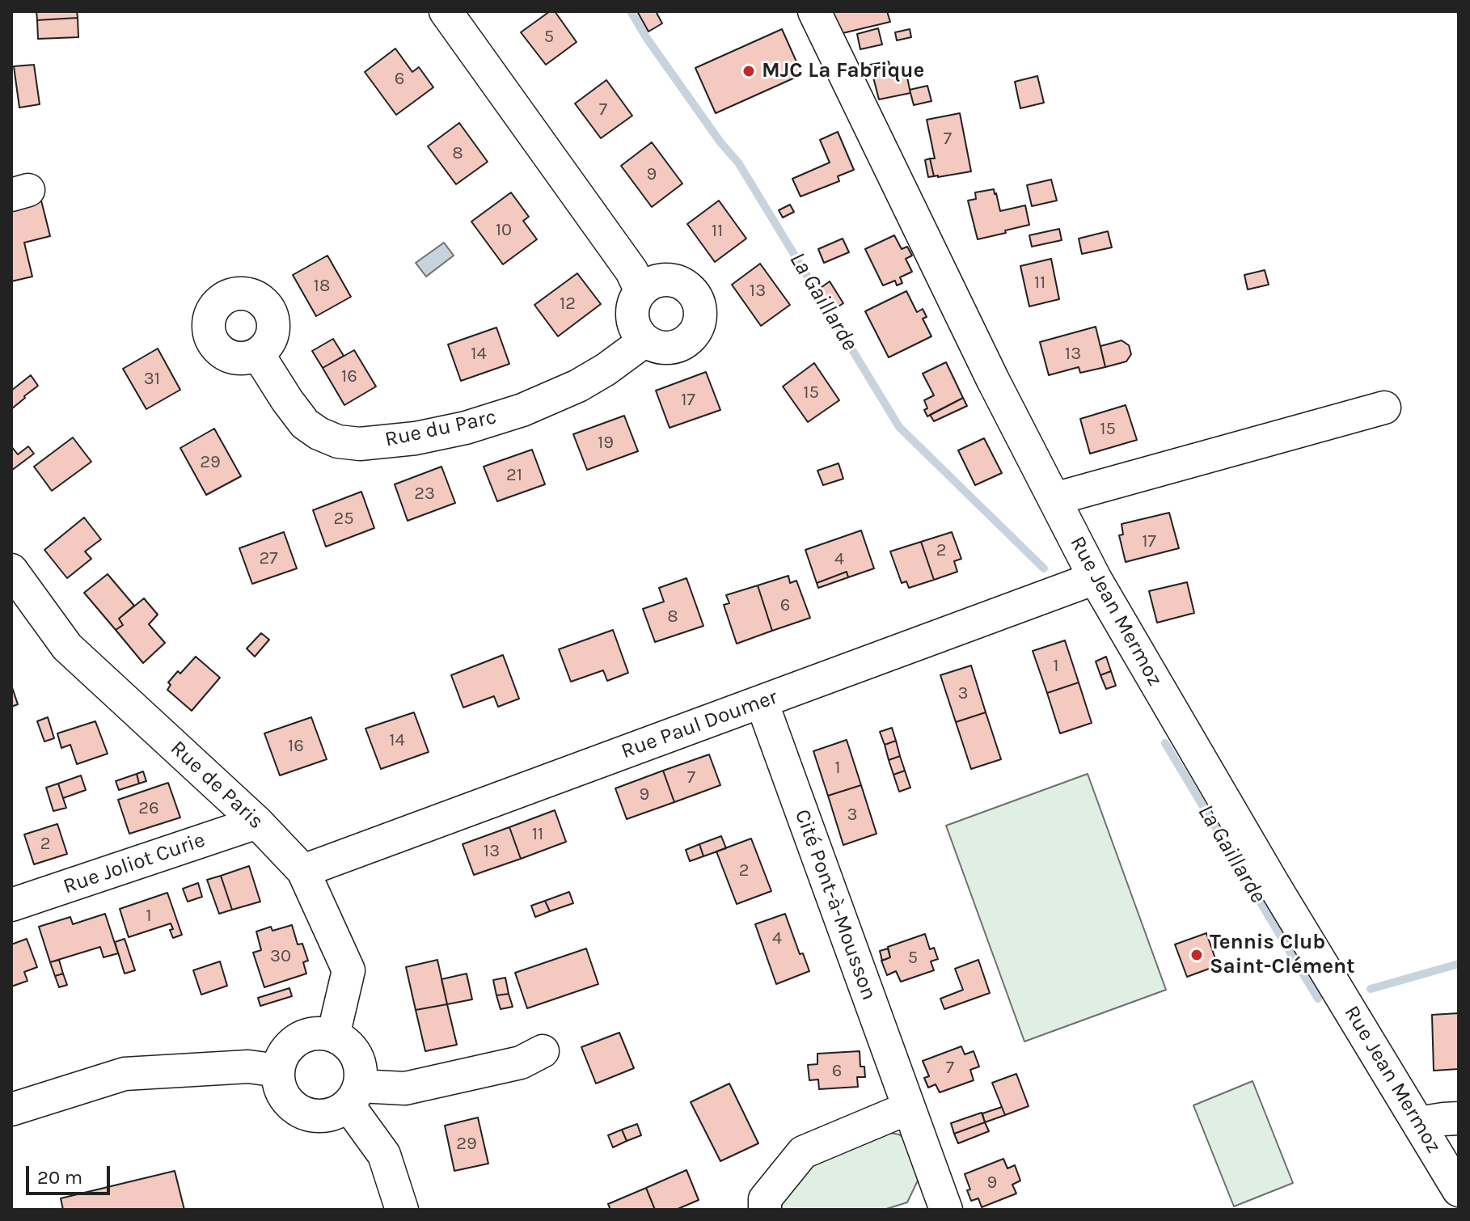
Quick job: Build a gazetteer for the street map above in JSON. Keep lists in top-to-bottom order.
{
  "streets": {
    "street": [
      "Rue du Parc",
      "Rue Jean Mermoz",
      "Rue Paul Doumer",
      "Rue de Paris",
      "Rue Joliot Curie",
      "Cité Pont-à-Mousson"
    ]
  },
  "crossings": [
    ["Rue Jean Mermoz", "Rue Paul Doumer"],
    ["Rue Paul Doumer", "Rue de Paris"],
    ["Rue Paul Doumer", "Cité Pont-à-Mousson"],
    ["Rue de Paris", "Rue Joliot Curie"]
  ],
  "water": ["La Gaillarde"],
  "places": ["MJC La Fabrique", "Tennis Club Saint-Clément"],
  "house_numbers": [
    "5",
    "6",
    "7",
    "7",
    "8",
    "9",
    "10",
    "11",
    "11",
    "18",
    "13",
    "12",
    "14",
    "13",
    "16",
    "31",
    "15",
    "17",
    "15",
    "19",
    "29",
    "21",
    "23",
    "25",
    "17",
    "2",
    "27",
    "4",
    "6",
    "8",
    "1",
    "3",
    "14",
    "16",
    "1",
    "7",
    "9",
    "26",
    "3",
    "11",
    "2",
    "13",
    "2",
    "1",
    "4",
    "30",
    "5",
    "7",
    "6",
    "29",
    "9"
  ],
  "scale_bar": "20 m"
}
